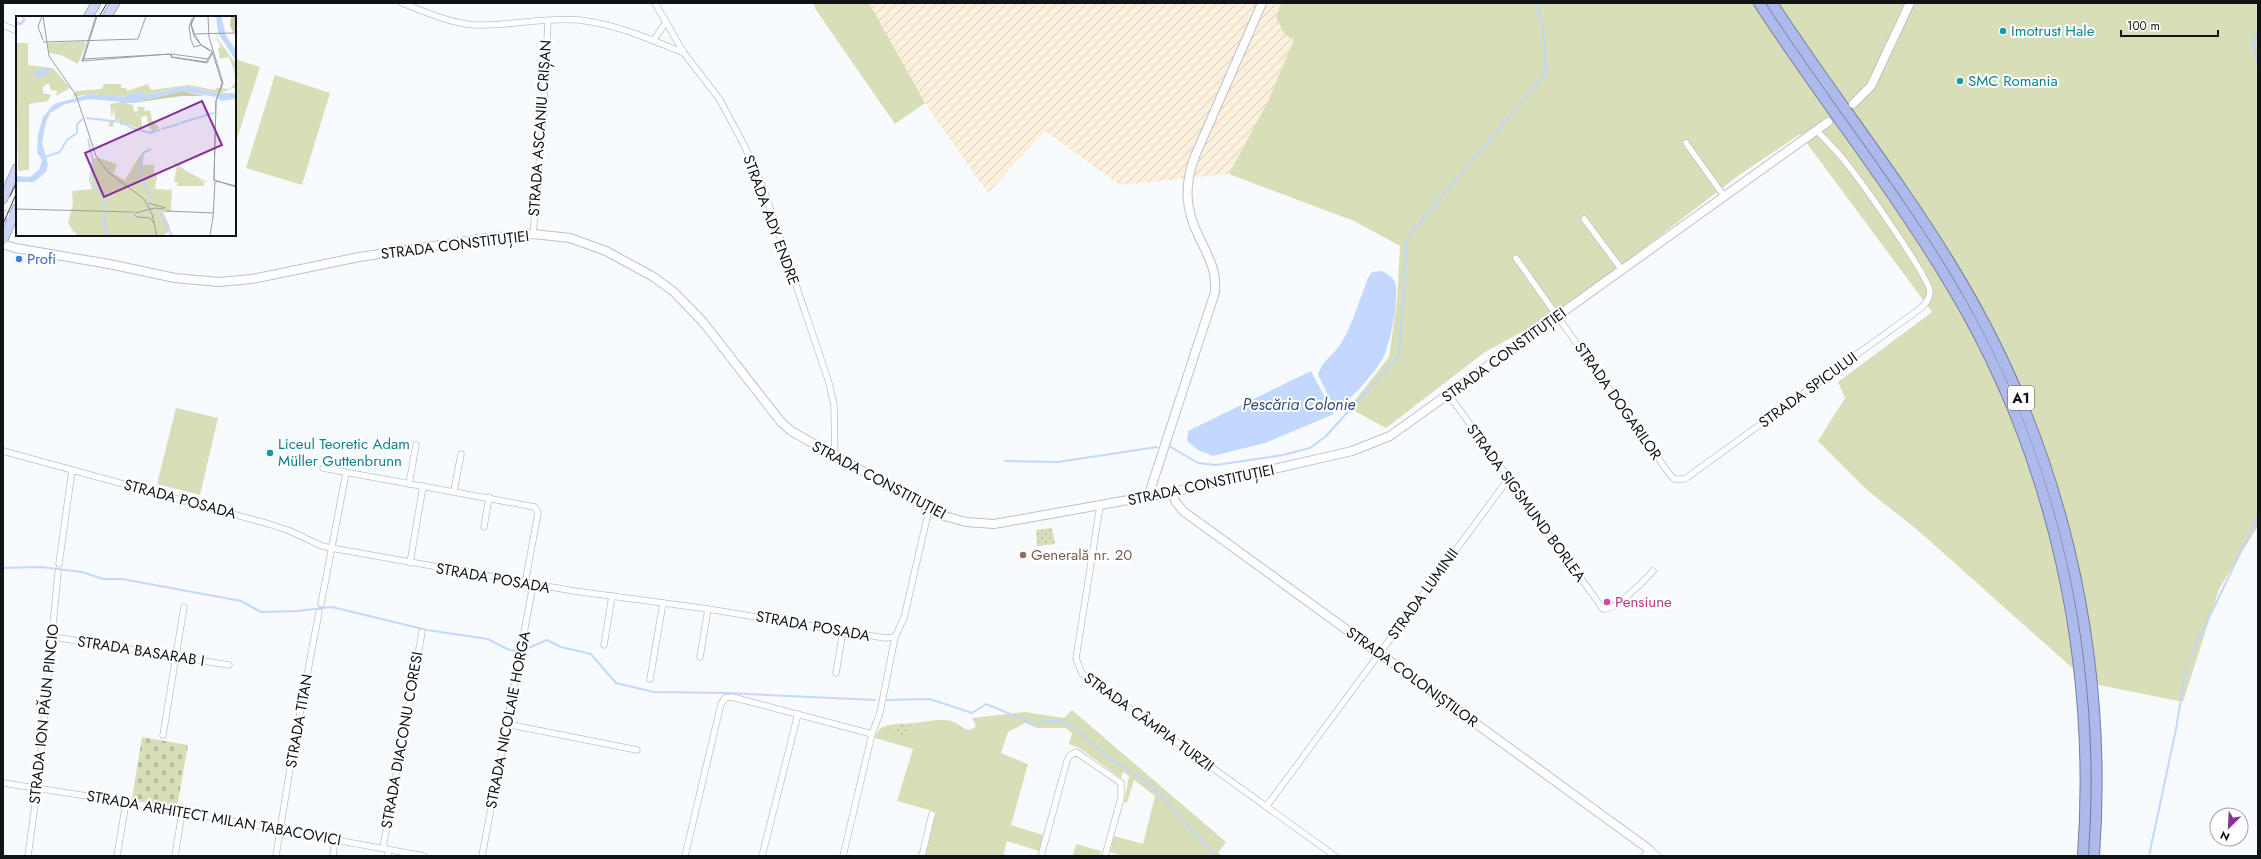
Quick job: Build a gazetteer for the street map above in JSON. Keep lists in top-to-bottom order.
{
  "streets": {
    "highway": ["A1"],
    "street": [
      "STRADA ASCANIU CRIȘAN",
      "STRADA ADY ENDRE",
      "STRADA CONSTITUȚIEI",
      "STRADA SPICULUI",
      "STRADA DOGARILOR",
      "STRADA POSADA",
      "STRADA SIGSMUND BORLEA",
      "STRADA LUMINII",
      "STRADA BASARAB I",
      "STRADA COLONIȘTILOR",
      "STRADA ION PĂUN PINCIO",
      "STRADA NICOLAIE HORGA",
      "STRADA TITAN",
      "STRADA CÂMPIA TURZII",
      "STRADA DIACONU CORESI",
      "STRADA ARHITECT MILAN TABACOVICI"
    ]
  },
  "crossings": [
    ["STRADA ASCANIU CRIȘAN", "STRADA CONSTITUȚIEI"],
    ["STRADA ADY ENDRE", "STRADA CONSTITUȚIEI"],
    ["STRADA CONSTITUȚIEI", "STRADA SPICULUI"],
    ["STRADA CONSTITUȚIEI", "STRADA DOGARILOR"],
    ["STRADA CONSTITUȚIEI", "STRADA SIGSMUND BORLEA"],
    ["STRADA CONSTITUȚIEI", "STRADA COLONIȘTILOR"],
    ["STRADA CONSTITUȚIEI", "STRADA CÂMPIA TURZII"],
    ["STRADA SPICULUI", "STRADA DOGARILOR"],
    ["STRADA POSADA", "STRADA NICOLAIE HORGA"],
    ["STRADA SIGSMUND BORLEA", "STRADA LUMINII"],
    ["STRADA LUMINII", "STRADA COLONIȘTILOR"],
    ["STRADA LUMINII", "STRADA CÂMPIA TURZII"],
    ["STRADA BASARAB I", "STRADA ION PĂUN PINCIO"],
    ["STRADA ION PĂUN PINCIO", "STRADA ARHITECT MILAN TABACOVICI"],
    ["STRADA TITAN", "STRADA ARHITECT MILAN TABACOVICI"],
    ["STRADA DIACONU CORESI", "STRADA ARHITECT MILAN TABACOVICI"]
  ],
  "water": ["Pescăria Colonie"],
  "places": [
    "Imotrust Hale",
    "SMC Romania",
    "Profi",
    "Liceul Teoretic Adam Müller Guttenbrunn",
    "Generală nr. 20",
    "Pensiune"
  ],
  "scale_bar": "100 m",
  "north": "bottom left"
}
